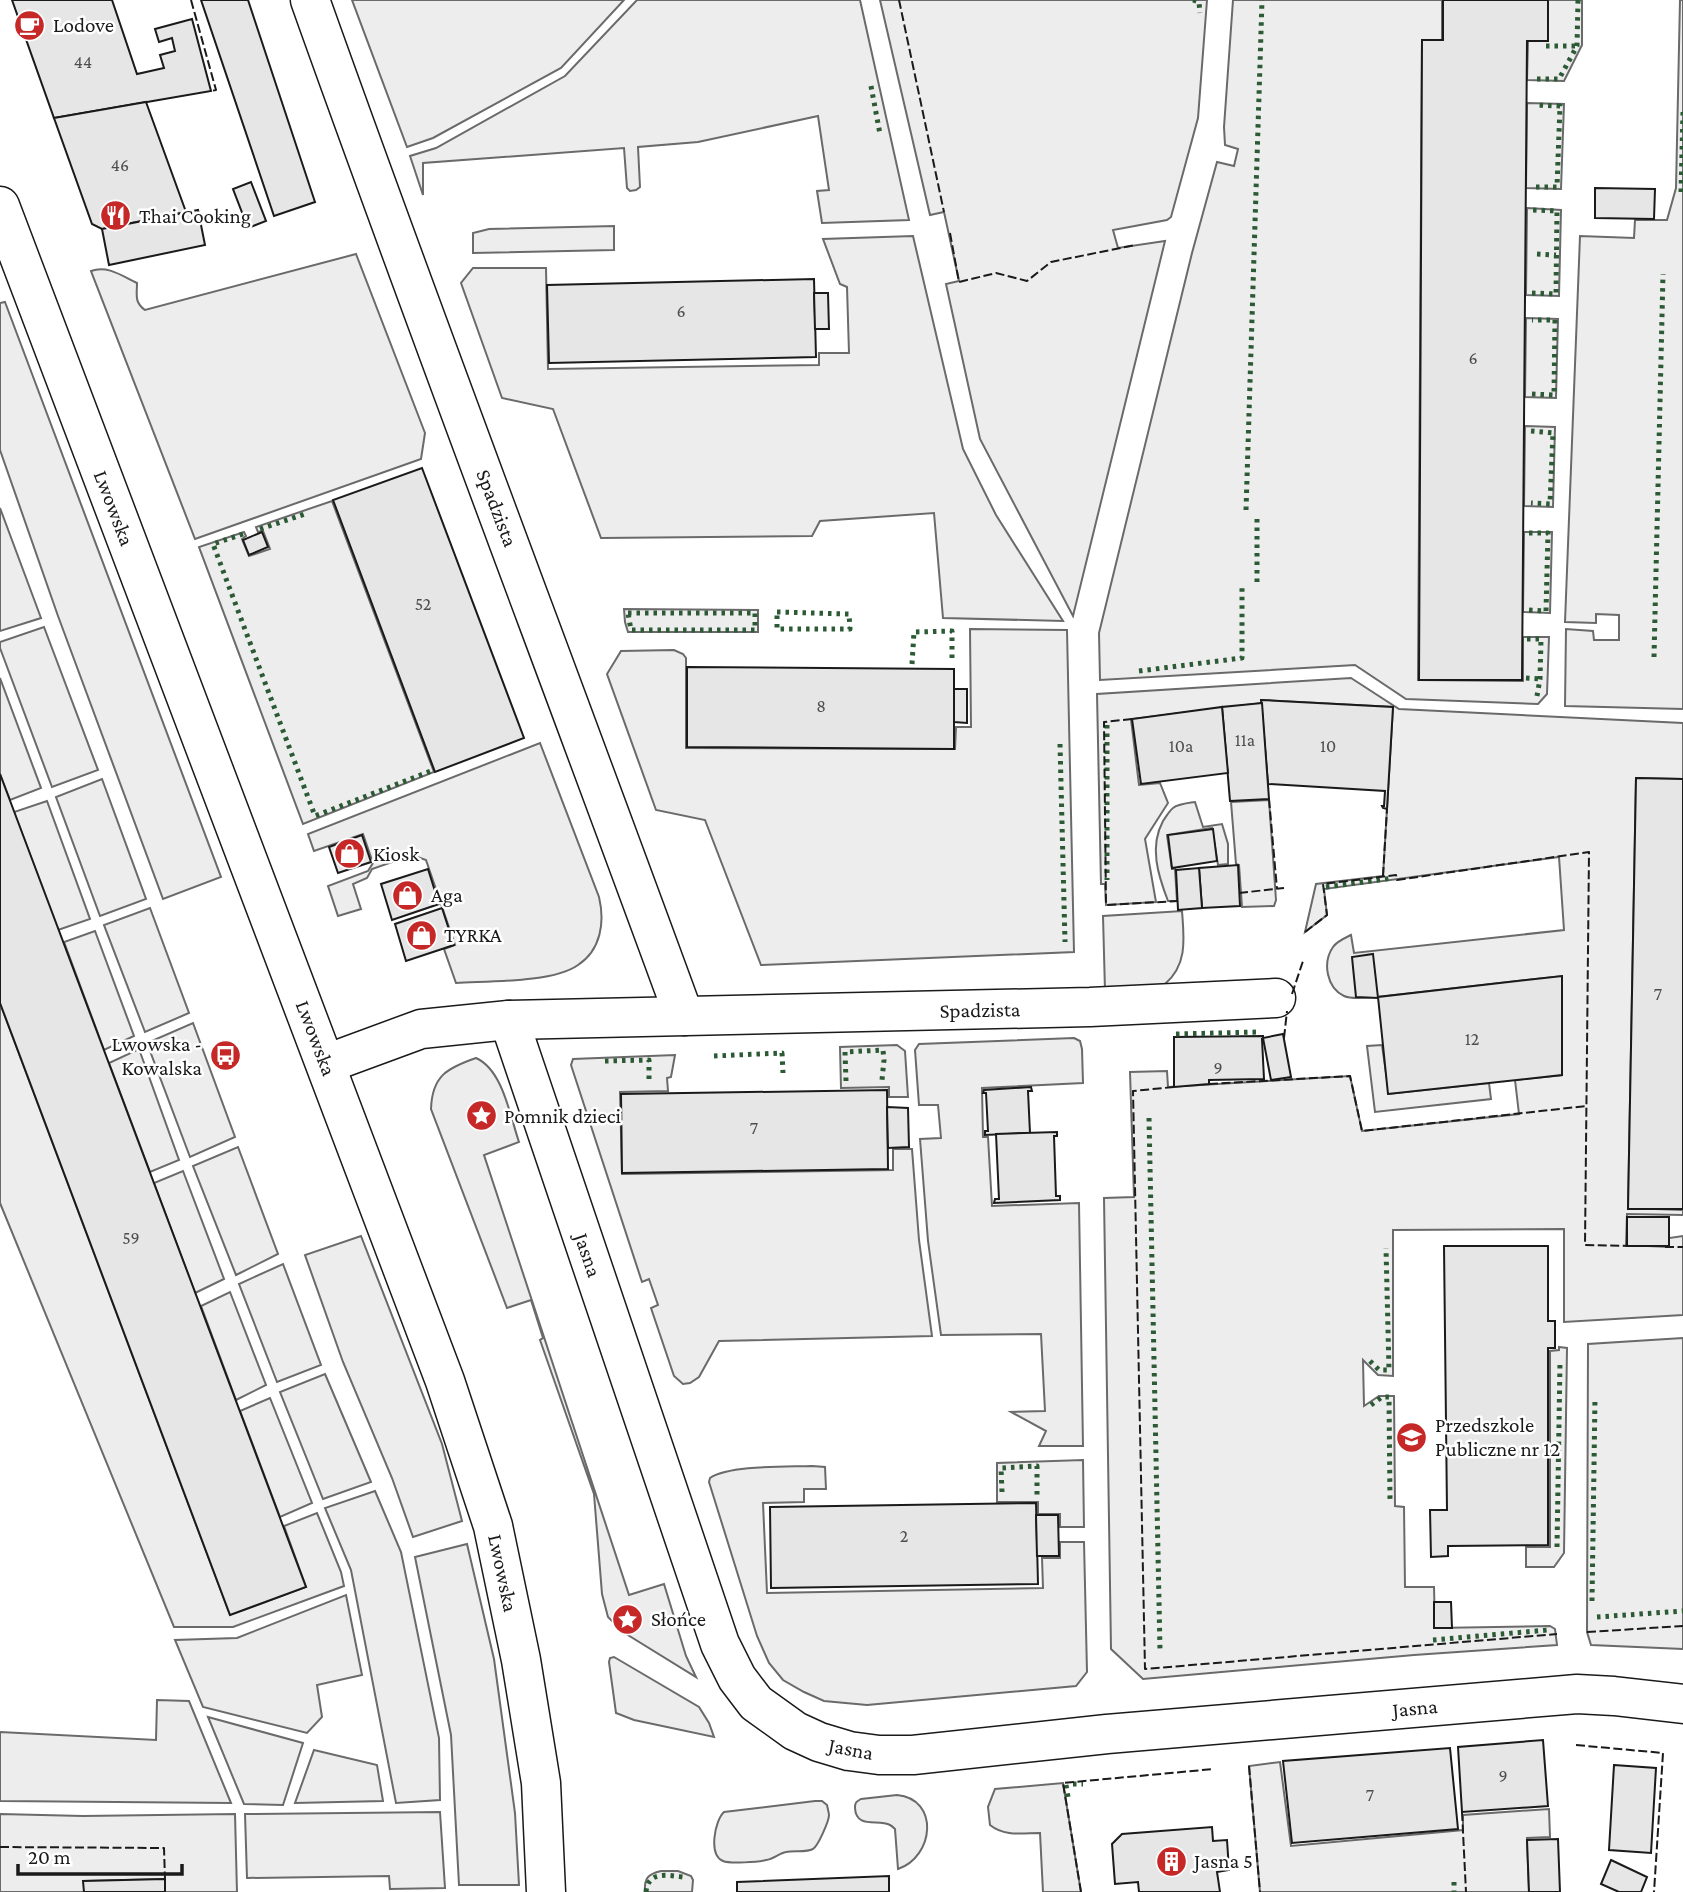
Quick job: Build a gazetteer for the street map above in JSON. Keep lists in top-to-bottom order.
{
  "streets": {
    "street": ["Lwowska", "Spadzista", "Jasna"]
  },
  "crossings": [
    ["Lwowska", "Spadzista"],
    ["Spadzista", "Jasna"]
  ],
  "places": {
    "cafe": ["Lodove"],
    "restaurant": ["Thai Cooking"],
    "shop": ["Kiosk", "Aga", "TYRKA"],
    "bus stop": ["Lwowska - Kowalska"],
    "place": ["Pomnik dzieci", "Słońce"],
    "school or university": ["Przedszkole Publiczne nr 12"],
    "building": ["Jasna 5"]
  },
  "house_numbers": [
    "44",
    "46",
    "6",
    "6",
    "52",
    "8",
    "11a",
    "10a",
    "10",
    "7",
    "12",
    "9",
    "7",
    "59",
    "2",
    "9",
    "7"
  ],
  "scale_bar": "20 m"
}
